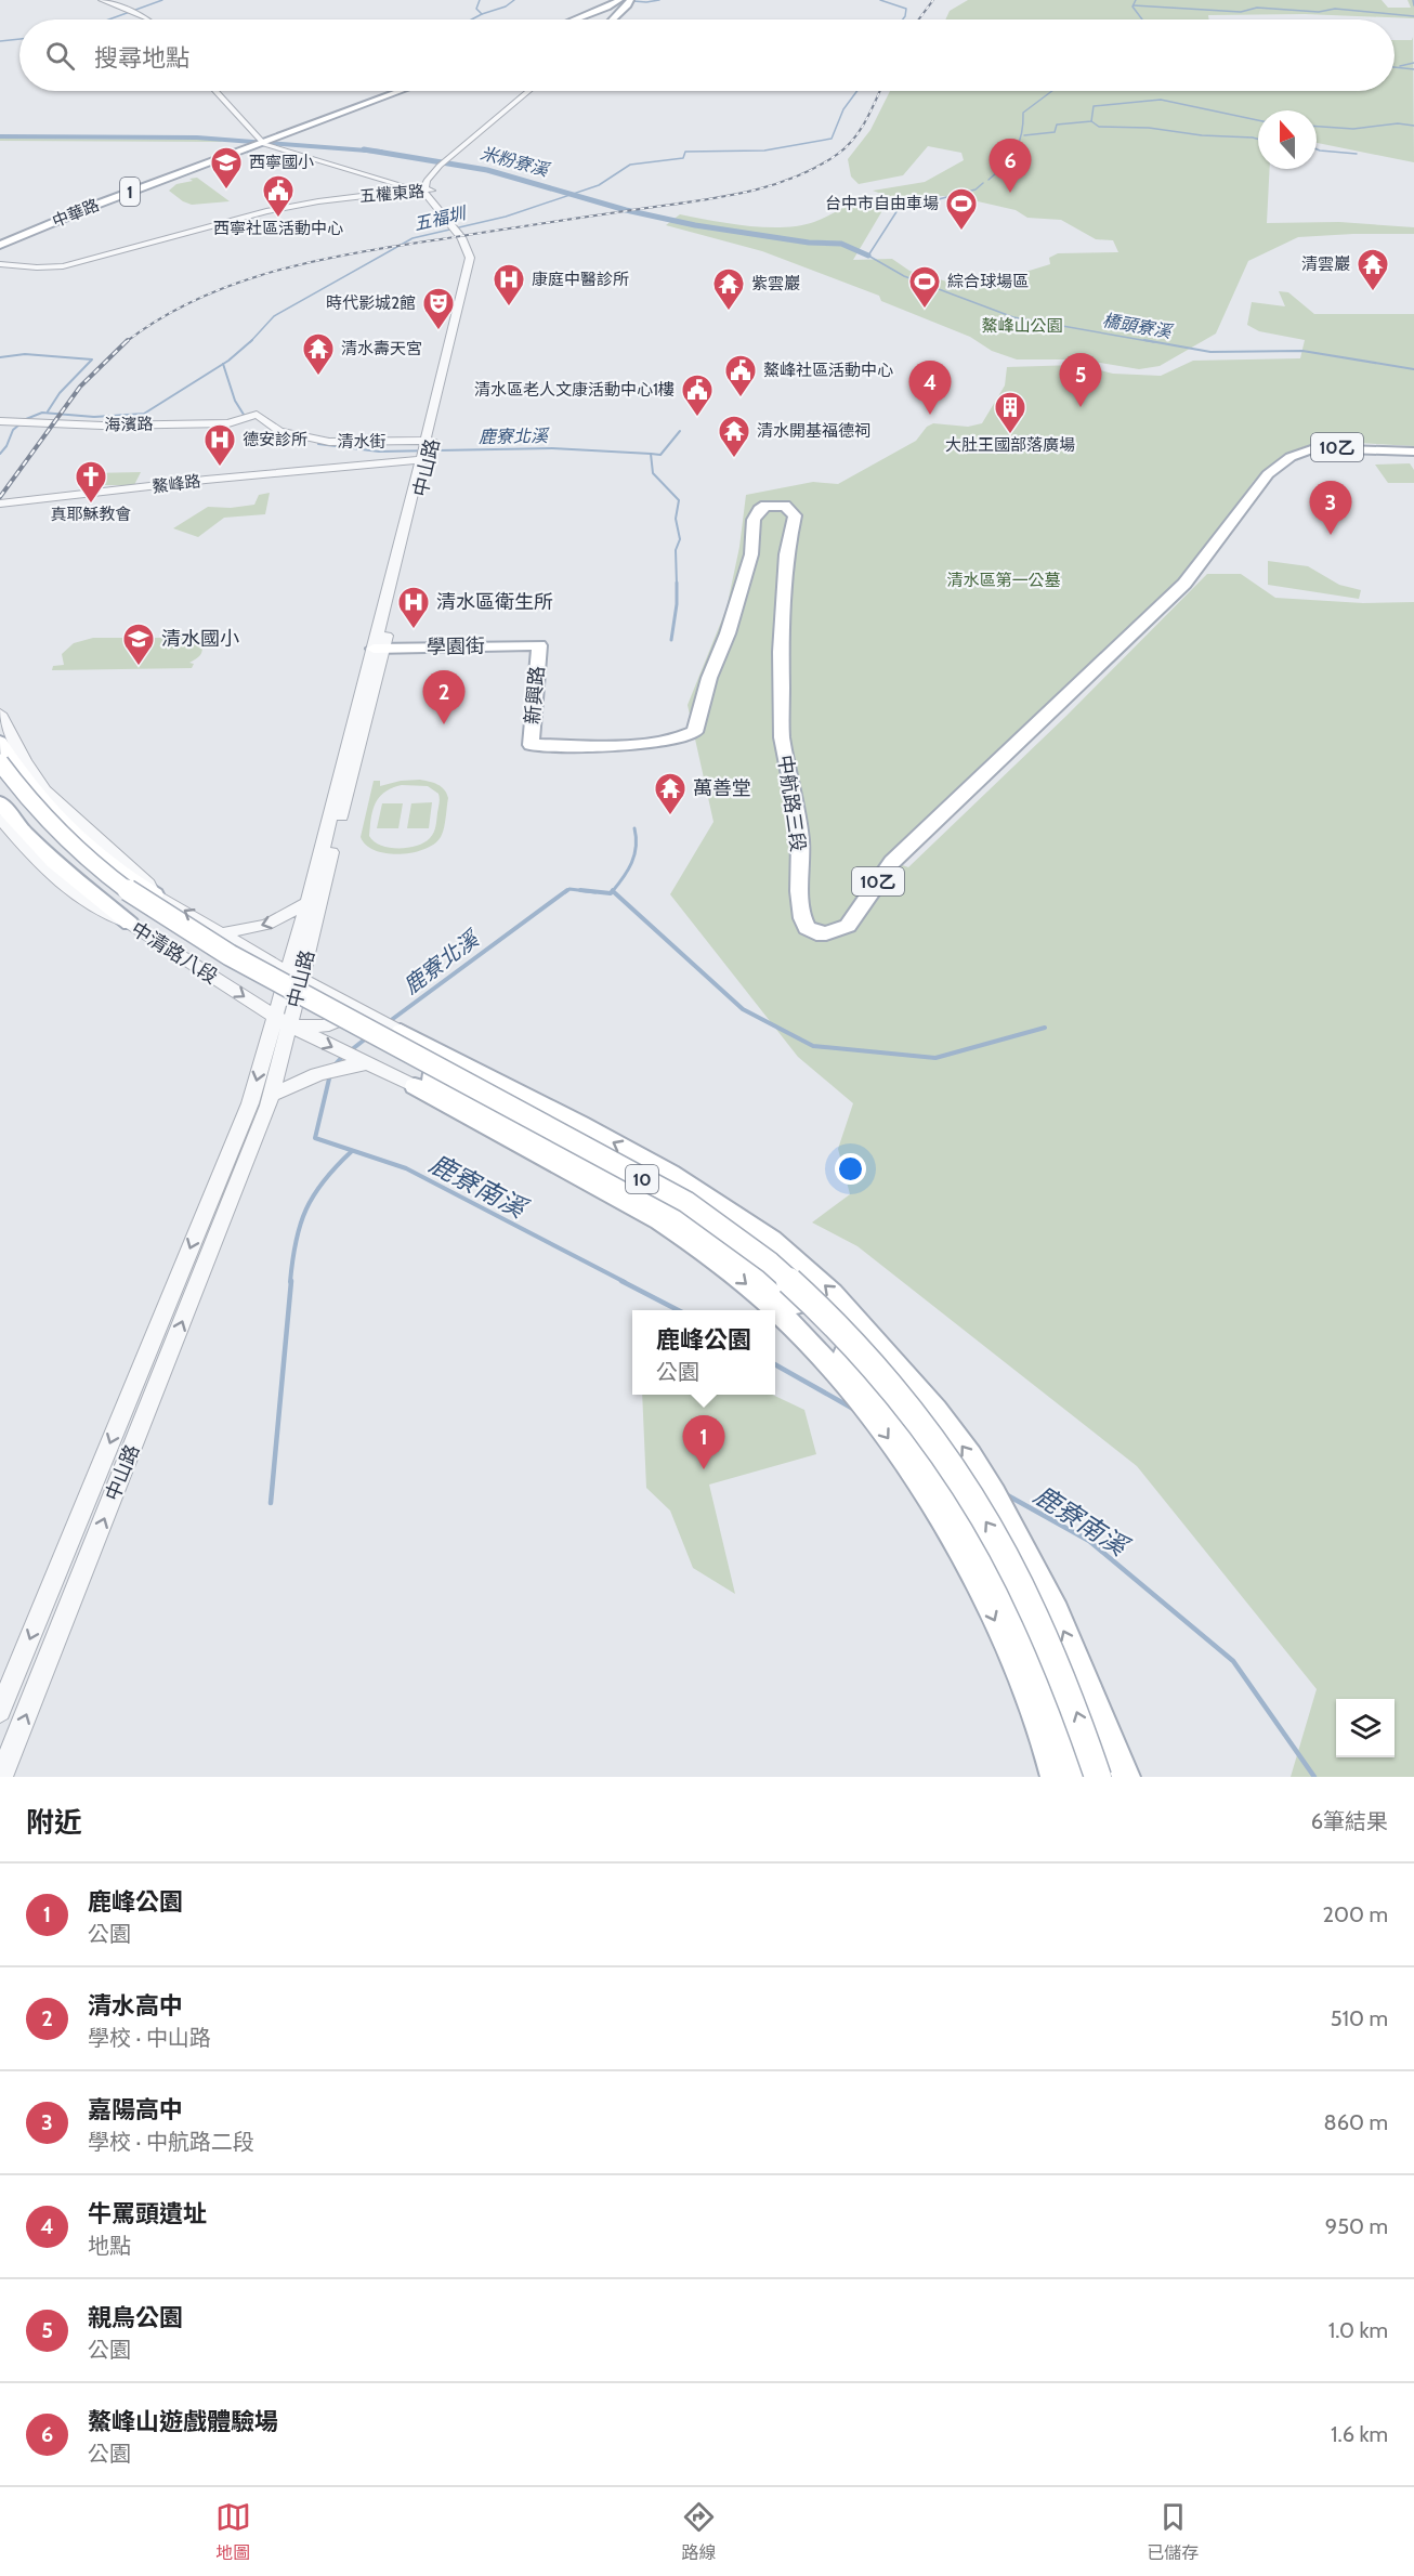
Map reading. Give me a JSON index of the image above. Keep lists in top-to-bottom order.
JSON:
{
  "streets": {
    "main road": [
      "1",
      "中華路",
      "10乙",
      "學園街",
      "新興路",
      "中航路三段",
      "10"
    ],
    "street": [
      "五權東路",
      "海濱路",
      "清水街",
      "中山路",
      "鰲峰路",
      "中清路八段"
    ]
  },
  "crossings": [
    ["1", "中華路"],
    ["五權東路", "中山路"],
    ["海濱路", "清水街"],
    ["清水街", "中山路"],
    ["中山路", "鰲峰路"],
    ["中山路", "學園街"],
    ["中山路", "中清路八段"],
    ["學園街", "新興路"],
    ["新興路", "中航路三段"]
  ],
  "water": [
    "米粉寮溪",
    "五福圳",
    "橋頭寮溪",
    "鹿寮北溪",
    "鹿寮南溪"
  ],
  "parks": ["鰲峰山公園", "清水區第一公墓"],
  "places": {
    "school or university": ["西寧國小", "清水國小"],
    "public building": ["西寧社區活動中心", "鰲峰社區活動中心", "清水區老人文康活動中心1樓"],
    "sports": ["台中市自由車場", "綜合球場區"],
    "temple": [
      "清雲巖",
      "紫雲巖",
      "清水壽天宮",
      "清水開基福德祠",
      "萬善堂"
    ],
    "hospital": ["康庭中醫診所", "德安診所", "清水區衛生所"],
    "theatre": ["時代影城2館"],
    "building": ["大肚王國部落廣場"],
    "church": ["真耶穌教會"]
  },
  "north": "top",
  "page": {
    "search": "搜尋地點",
    "pins": [
      "6",
      "5",
      "4",
      "3",
      "2",
      "1"
    ],
    "popup": ["鹿峰公園", "公園"],
    "heading": ["附近", "6筆結果"],
    "list": [
      {
        "mark": "1",
        "name": "鹿峰公園",
        "note": "公園",
        "value": "200 m"
      },
      {
        "mark": "2",
        "name": "清水高中",
        "note": "學校 · 中山路",
        "value": "510 m"
      },
      {
        "mark": "3",
        "name": "嘉陽高中",
        "note": "學校 · 中航路二段",
        "value": "860 m"
      },
      {
        "mark": "4",
        "name": "牛罵頭遺址",
        "note": "地點",
        "value": "950 m"
      },
      {
        "mark": "5",
        "name": "親鳥公園",
        "note": "公園",
        "value": "1.0 km"
      },
      {
        "mark": "6",
        "name": "鰲峰山遊戲體驗場",
        "note": "公園",
        "value": "1.6 km"
      }
    ],
    "nav": ["地圖", "路線", "已儲存"]
  }
}
